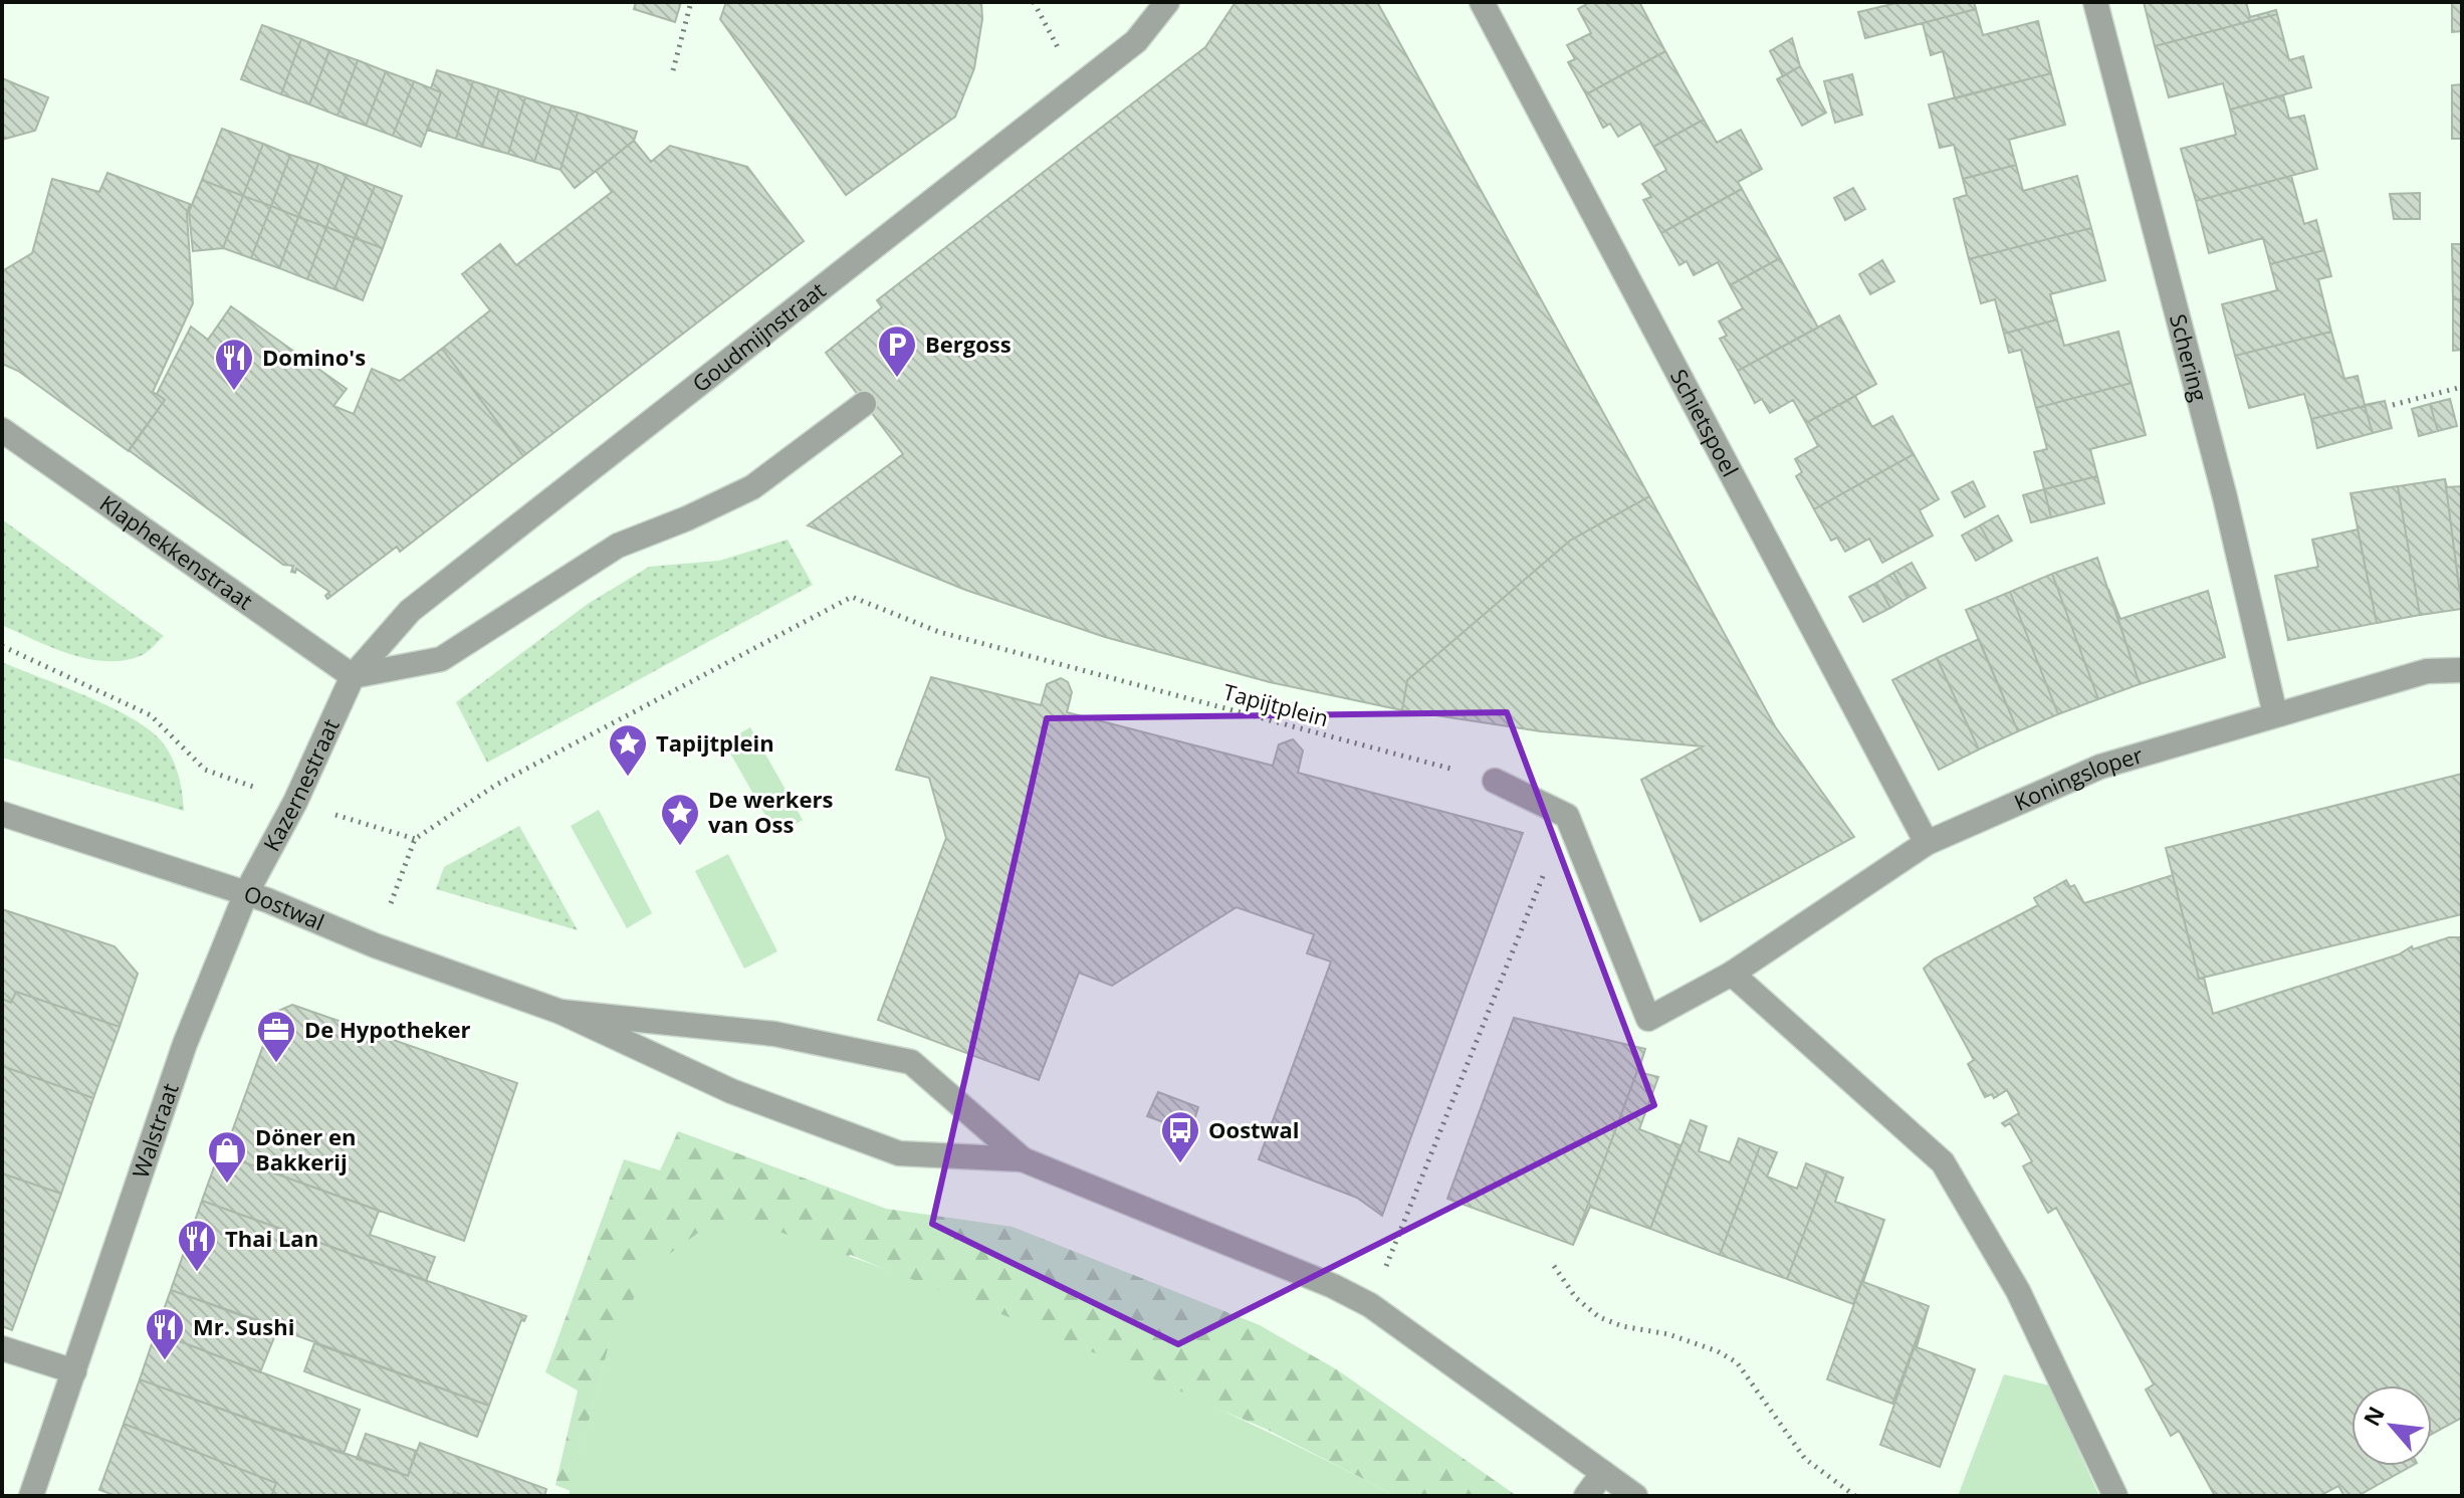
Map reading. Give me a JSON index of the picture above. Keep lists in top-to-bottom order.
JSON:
{
  "streets": {
    "street": [
      "Goudmijnstraat",
      "Schering",
      "Schietspoel",
      "Klaphekkenstraat",
      "Koningsloper",
      "Kazernestraat",
      "Oostwal",
      "Walstraat"
    ],
    "path": ["Tapijtplein"]
  },
  "crossings": [
    ["Goudmijnstraat", "Klaphekkenstraat"],
    ["Goudmijnstraat", "Kazernestraat"],
    ["Schering", "Koningsloper"],
    ["Schietspoel", "Koningsloper"],
    ["Klaphekkenstraat", "Kazernestraat"],
    ["Kazernestraat", "Oostwal"],
    ["Kazernestraat", "Walstraat"],
    ["Oostwal", "Walstraat"]
  ],
  "places": {
    "parking": ["Bergoss"],
    "restaurant": ["Domino's", "Thai Lan", "Mr. Sushi"],
    "place": ["Tapijtplein", "De werkers van Oss"],
    "office": ["De Hypotheker"],
    "bus stop": ["Oostwal"],
    "shop": ["Döner en Bakkerij"]
  },
  "north": "top left"
}
